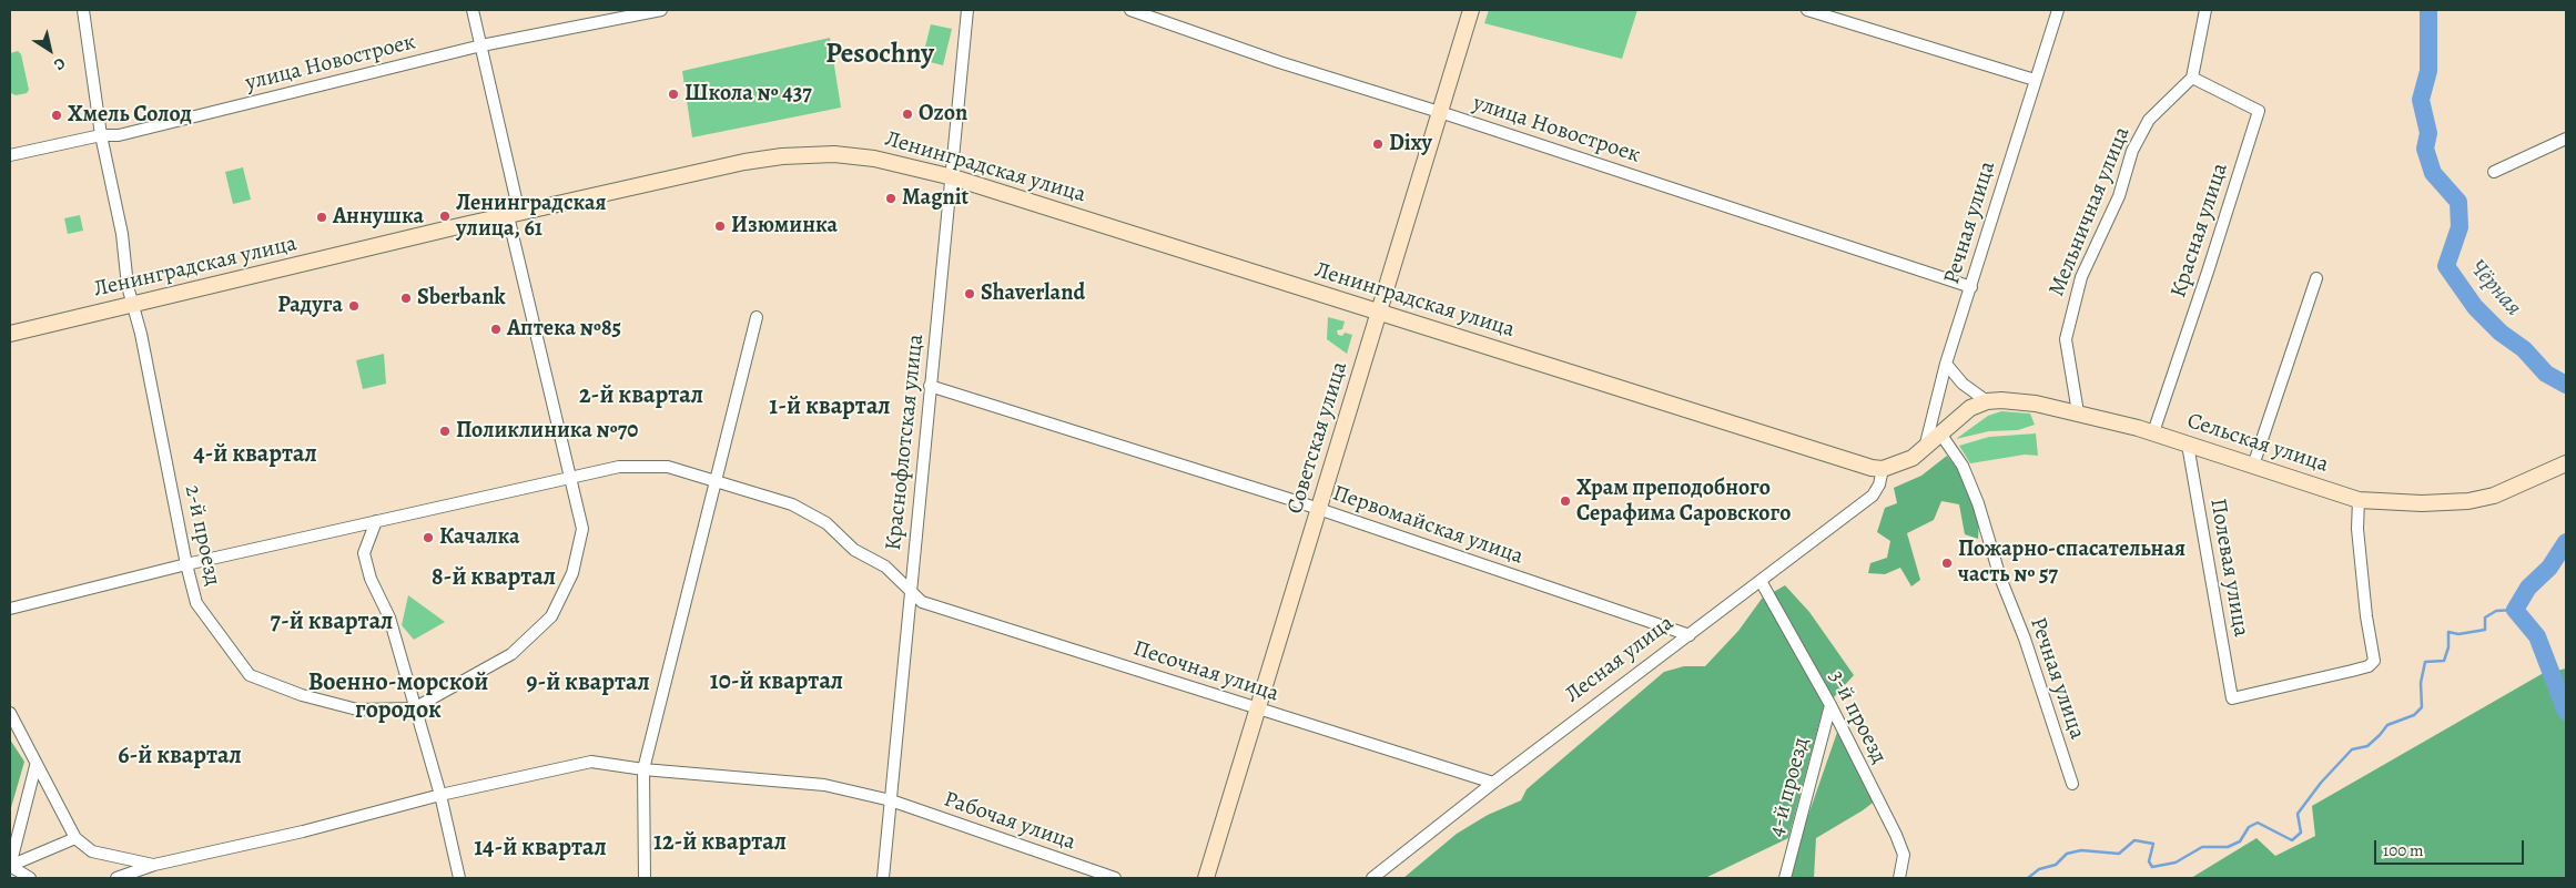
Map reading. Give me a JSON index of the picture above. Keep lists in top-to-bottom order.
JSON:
{
  "streets": {
    "main road": [
      "Ленинградская улица",
      "Советская улица",
      "Сельская улица",
      "Лесная улица"
    ],
    "street": [
      "улица Новостроек",
      "Мельничная улица",
      "Речная улица",
      "Красная улица",
      "Краснофлотская улица",
      "Первомайская улица",
      "2-й проезд",
      "Полевая улица",
      "Песочная улица",
      "3-й проезд",
      "4-й проезд",
      "Рабочая улица"
    ]
  },
  "crossings": [
    ["улица Новостроек", "Речная улица"],
    ["улица Новостроек", "Советская улица"],
    ["улица Новостроек", "2-й проезд"],
    ["Ленинградская улица", "Советская улица"],
    ["Ленинградская улица", "Краснофлотская улица"],
    ["Ленинградская улица", "2-й проезд"],
    ["Ленинградская улица", "Лесная улица"],
    ["Мельничная улица", "Красная улица"],
    ["Мельничная улица", "Сельская улица"],
    ["Речная улица", "Лесная улица"],
    ["Красная улица", "Сельская улица"],
    ["Советская улица", "Первомайская улица"],
    ["Советская улица", "Песочная улица"],
    ["Краснофлотская улица", "Первомайская улица"],
    ["Краснофлотская улица", "Песочная улица"],
    ["Краснофлотская улица", "Рабочая улица"],
    ["Сельская улица", "Полевая улица"],
    ["Сельская улица", "Лесная улица"],
    ["Первомайская улица", "Лесная улица"],
    ["2-й проезд", "Песочная улица"],
    ["Лесная улица", "Песочная улица"],
    ["Лесная улица", "3-й проезд"],
    ["3-й проезд", "4-й проезд"]
  ],
  "districts": [
    "Pesochny",
    "2-й квартал",
    "1-й квартал",
    "4-й квартал",
    "8-й квартал",
    "7-й квартал",
    "10-й квартал",
    "Военно-морской городок",
    "9-й квартал",
    "6-й квартал",
    "12-й квартал",
    "14-й квартал"
  ],
  "water": ["Чёрная"],
  "places": [
    "Школа № 437",
    "Ozon",
    "Хмель Солод",
    "Dixy",
    "Magnit",
    "Ленинградская улица, 61",
    "Аннушка",
    "Изюминка",
    "Shaverland",
    "Sberbank",
    "Радуга",
    "Аптека №85",
    "Поликлиника №70",
    "Храм преподобного Серафима Саровского",
    "Качалка",
    "Пожарно-спасательная часть № 57"
  ],
  "scale_bar": "100 m",
  "north": "bottom right"
}
